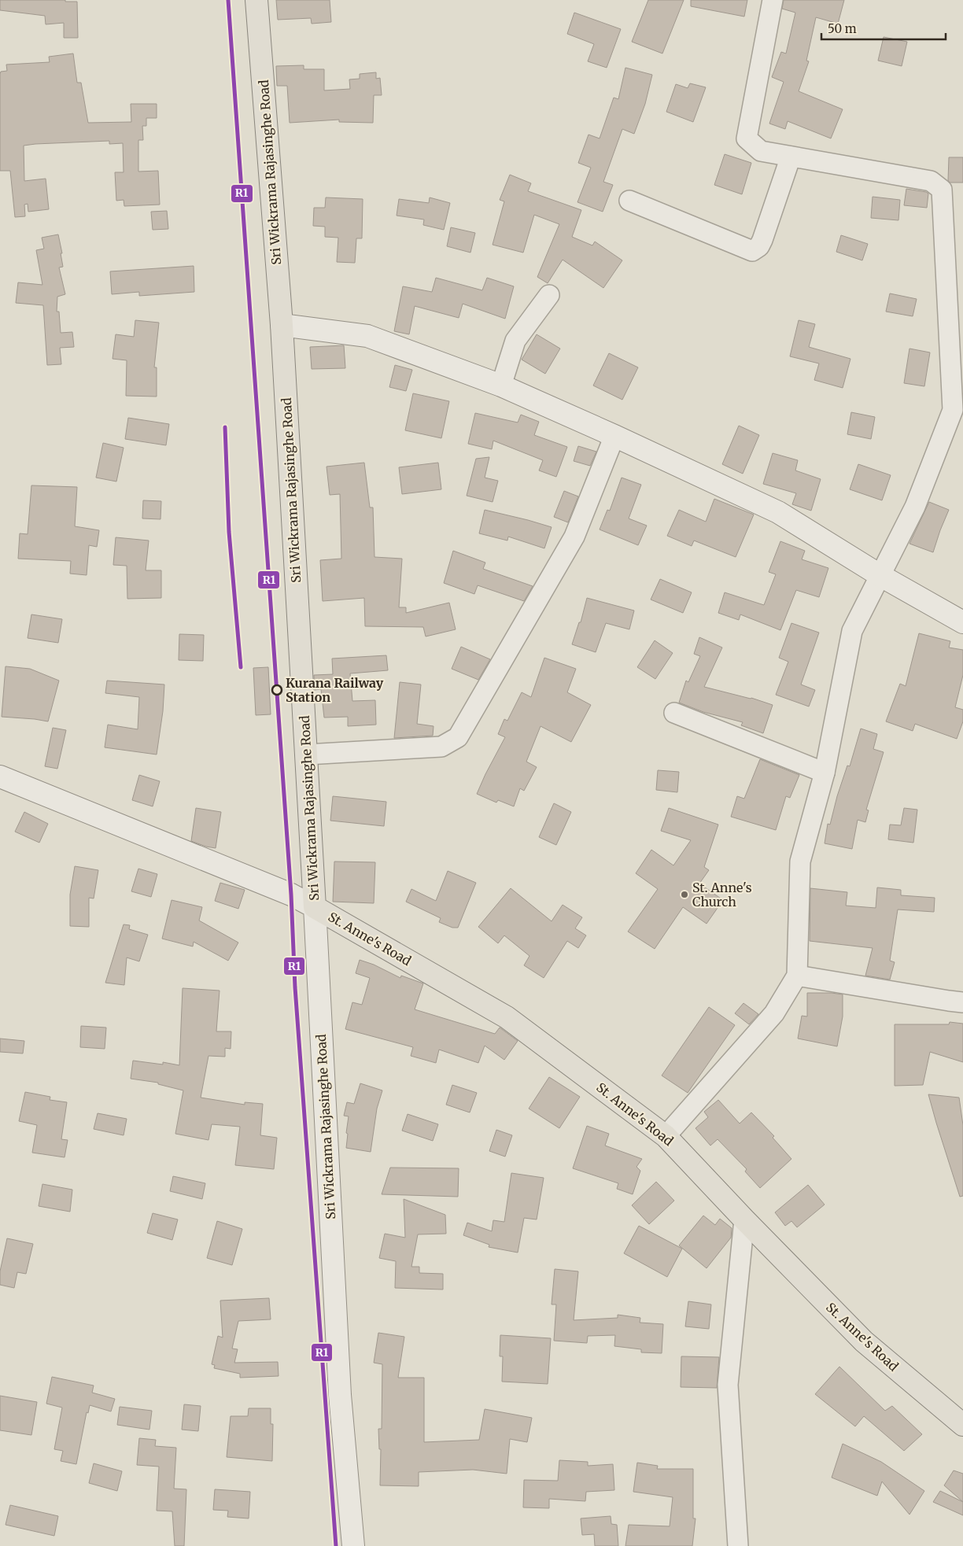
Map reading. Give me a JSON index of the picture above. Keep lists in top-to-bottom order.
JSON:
{
  "streets": {
    "main road": ["Sri Wickrama Rajasinghe Road", "St. Anne's Road"]
  },
  "crossings": [
    ["Sri Wickrama Rajasinghe Road", "St. Anne's Road"]
  ],
  "places": ["Kurana Railway Station", "St. Anne's Church"],
  "lines": ["transit line R1"],
  "scale_bar": "50 m"
}
